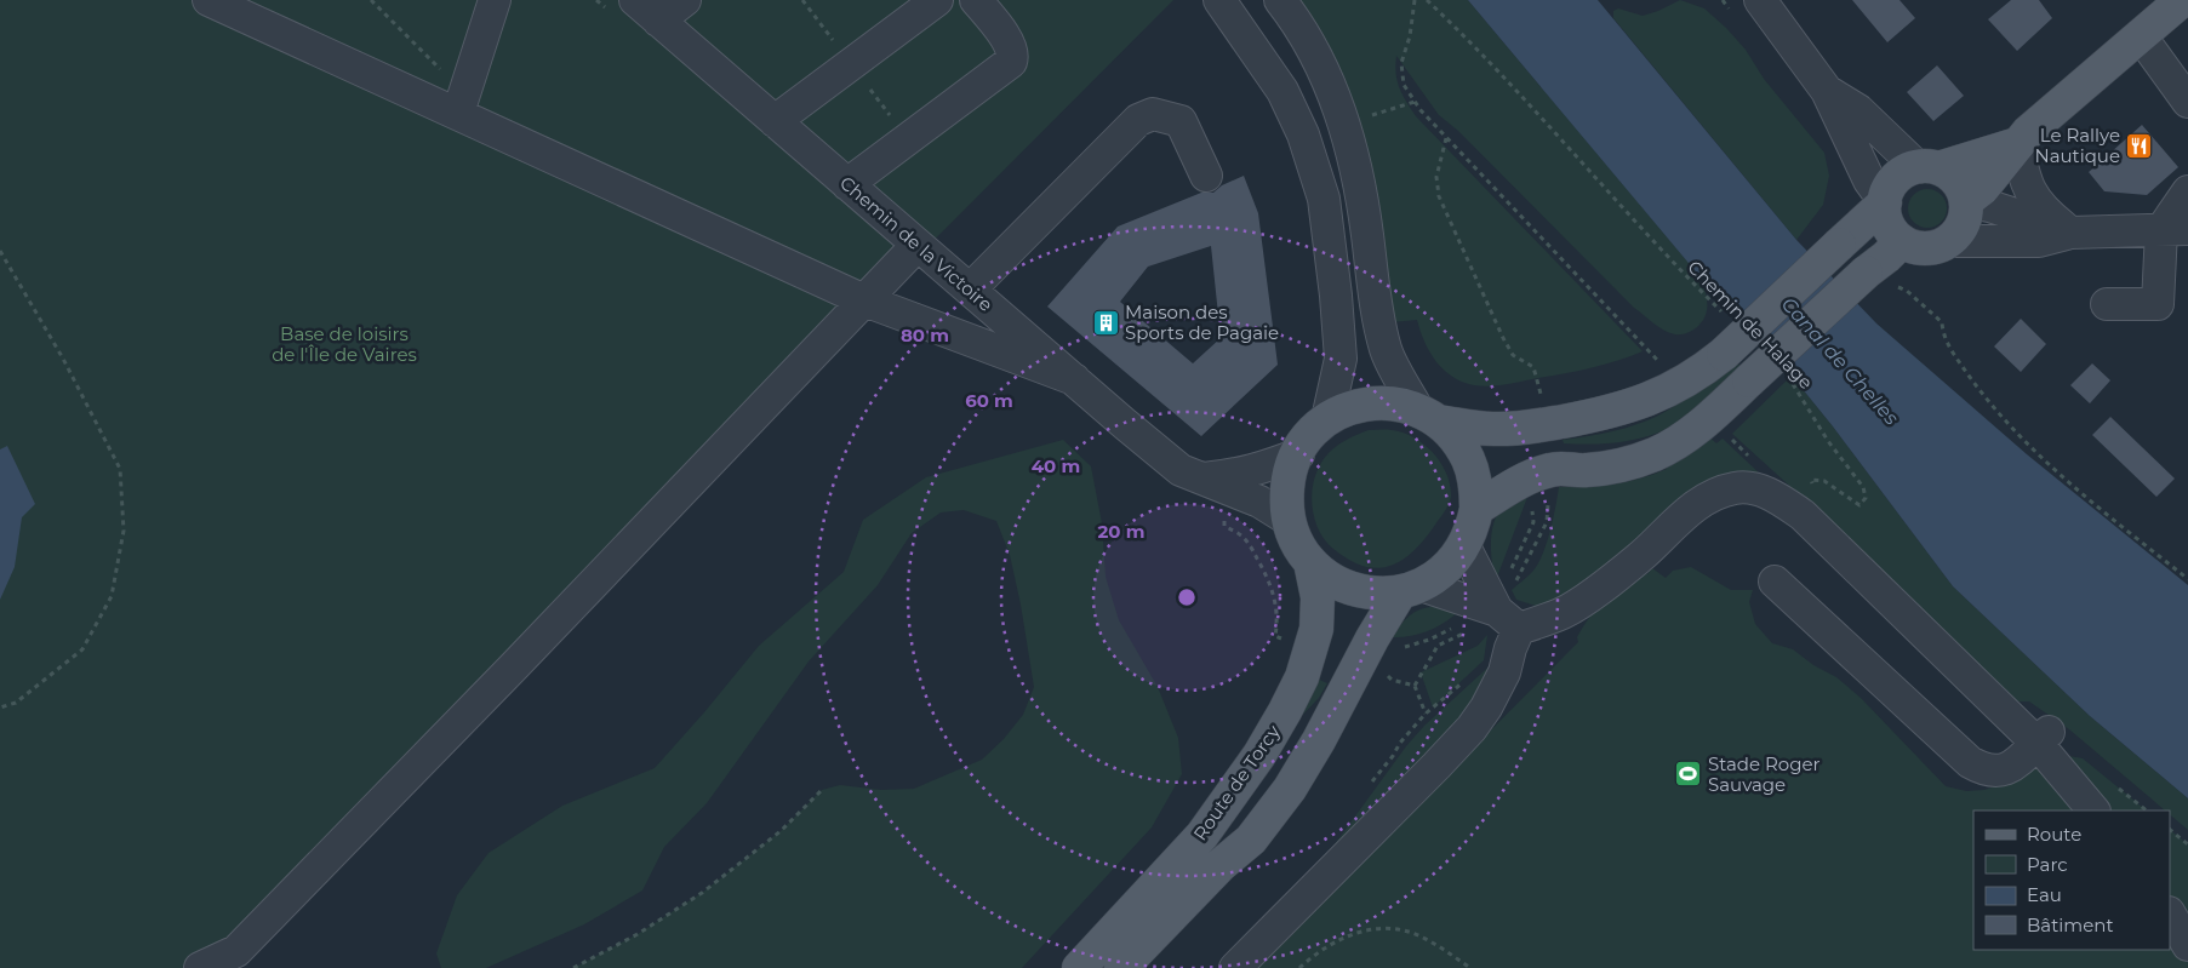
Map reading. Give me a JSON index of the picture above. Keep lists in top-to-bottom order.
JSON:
{
  "streets": {
    "main road": ["Route de Torcy"],
    "street": ["Chemin de la Victoire"],
    "path": ["Chemin de Halage"]
  },
  "crossings": [
    ["Chemin de la Victoire", "Route de Torcy"]
  ],
  "water": ["Canal de Chelles"],
  "parks": ["Base de loisirs de l'Île de Vaires"],
  "places": {
    "restaurant": ["Le Rallye Nautique"],
    "building": ["Maison des Sports de Pagaie"],
    "sports": ["Stade Roger Sauvage"]
  },
  "legend": [
    "Route",
    "Parc",
    "Eau",
    "Bâtiment"
  ],
  "rings": [
    "80 m",
    "60 m",
    "40 m",
    "20 m"
  ]
}
